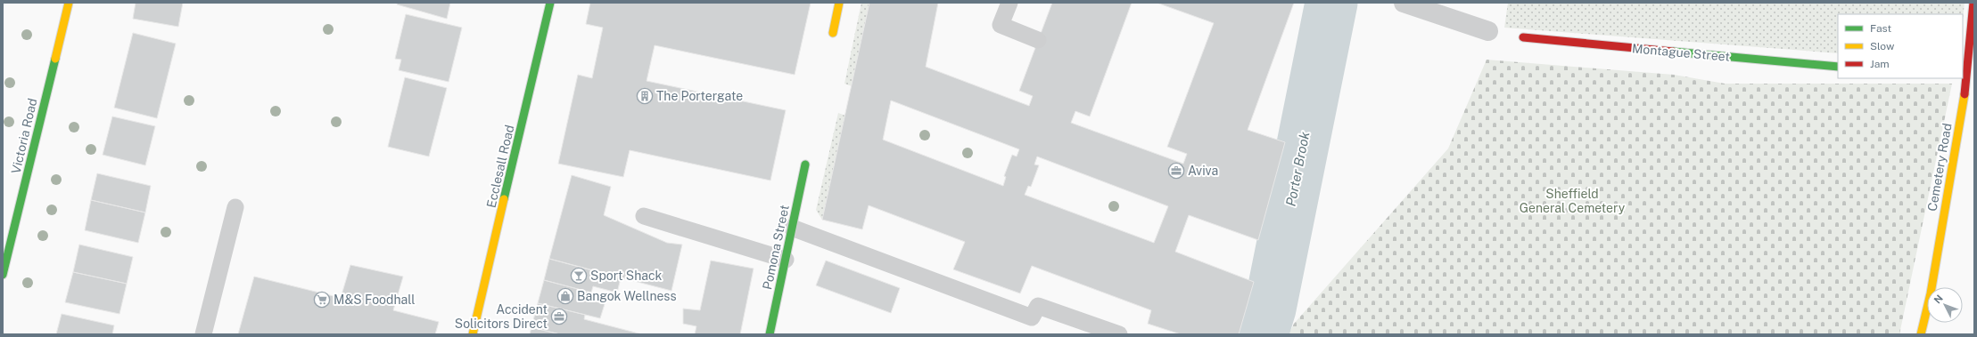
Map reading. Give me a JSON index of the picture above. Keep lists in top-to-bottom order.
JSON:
{
  "streets": {
    "street": [
      "Montague Street",
      "Victoria Road",
      "Ecclesall Road",
      "Cemetery Road",
      "Pomona Street"
    ]
  },
  "water": ["Porter Brook"],
  "parks": ["Sheffield General Cemetery"],
  "places": {
    "building": ["The Portergate"],
    "office": ["Aviva", "Accident Solicitors Direct"],
    "bar": ["Sport Shack"],
    "shop": ["Bangok Wellness"],
    "supermarket": ["M&S Foodhall"]
  },
  "legend": ["Fast", "Slow", "Jam"],
  "north": "top left"
}
